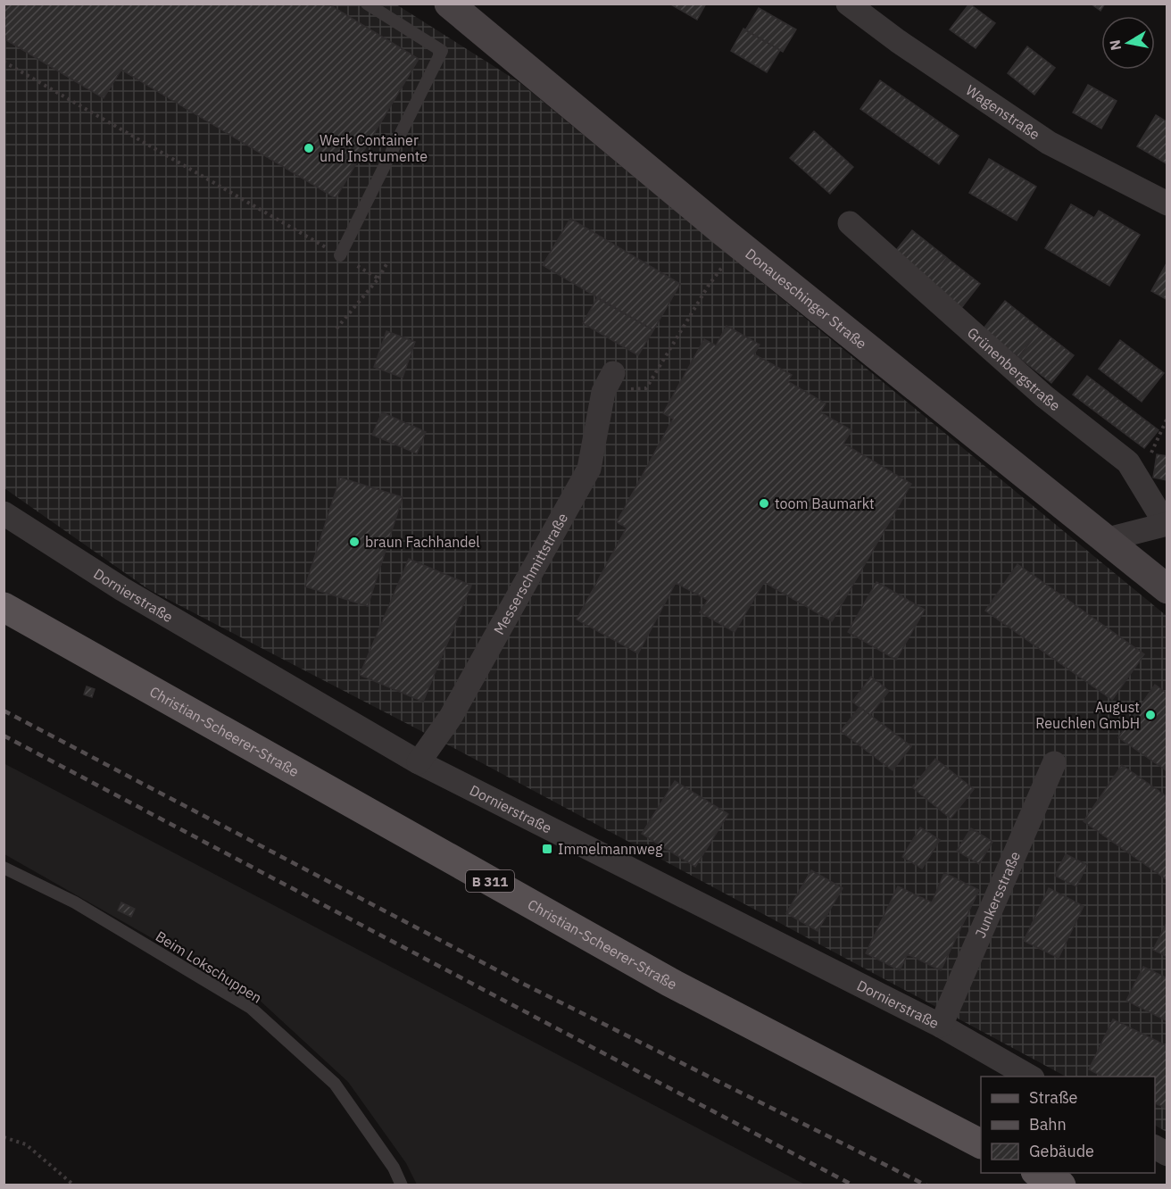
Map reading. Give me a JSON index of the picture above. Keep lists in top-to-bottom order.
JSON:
{
  "streets": {
    "main road": ["Christian-Scheerer-Straße", "B 311"],
    "street": [
      "Wagenstraße",
      "Donaueschinger Straße",
      "Grünenbergstraße",
      "Messerschmittstraße",
      "Dornierstraße",
      "Junkersstraße"
    ],
    "lane": ["Beim Lokschuppen"]
  },
  "crossings": [
    ["Donaueschinger Straße", "Grünenbergstraße"],
    ["Messerschmittstraße", "Dornierstraße"],
    ["Dornierstraße", "Junkersstraße"]
  ],
  "places": {
    "other": [
      "Werk Container und Instrumente",
      "toom Baumarkt",
      "braun Fachhandel",
      "August Reuchlen GmbH"
    ],
    "transit": ["Immelmannweg"]
  },
  "legend": ["Straße", "Bahn", "Gebäude"],
  "north": "left"
}
